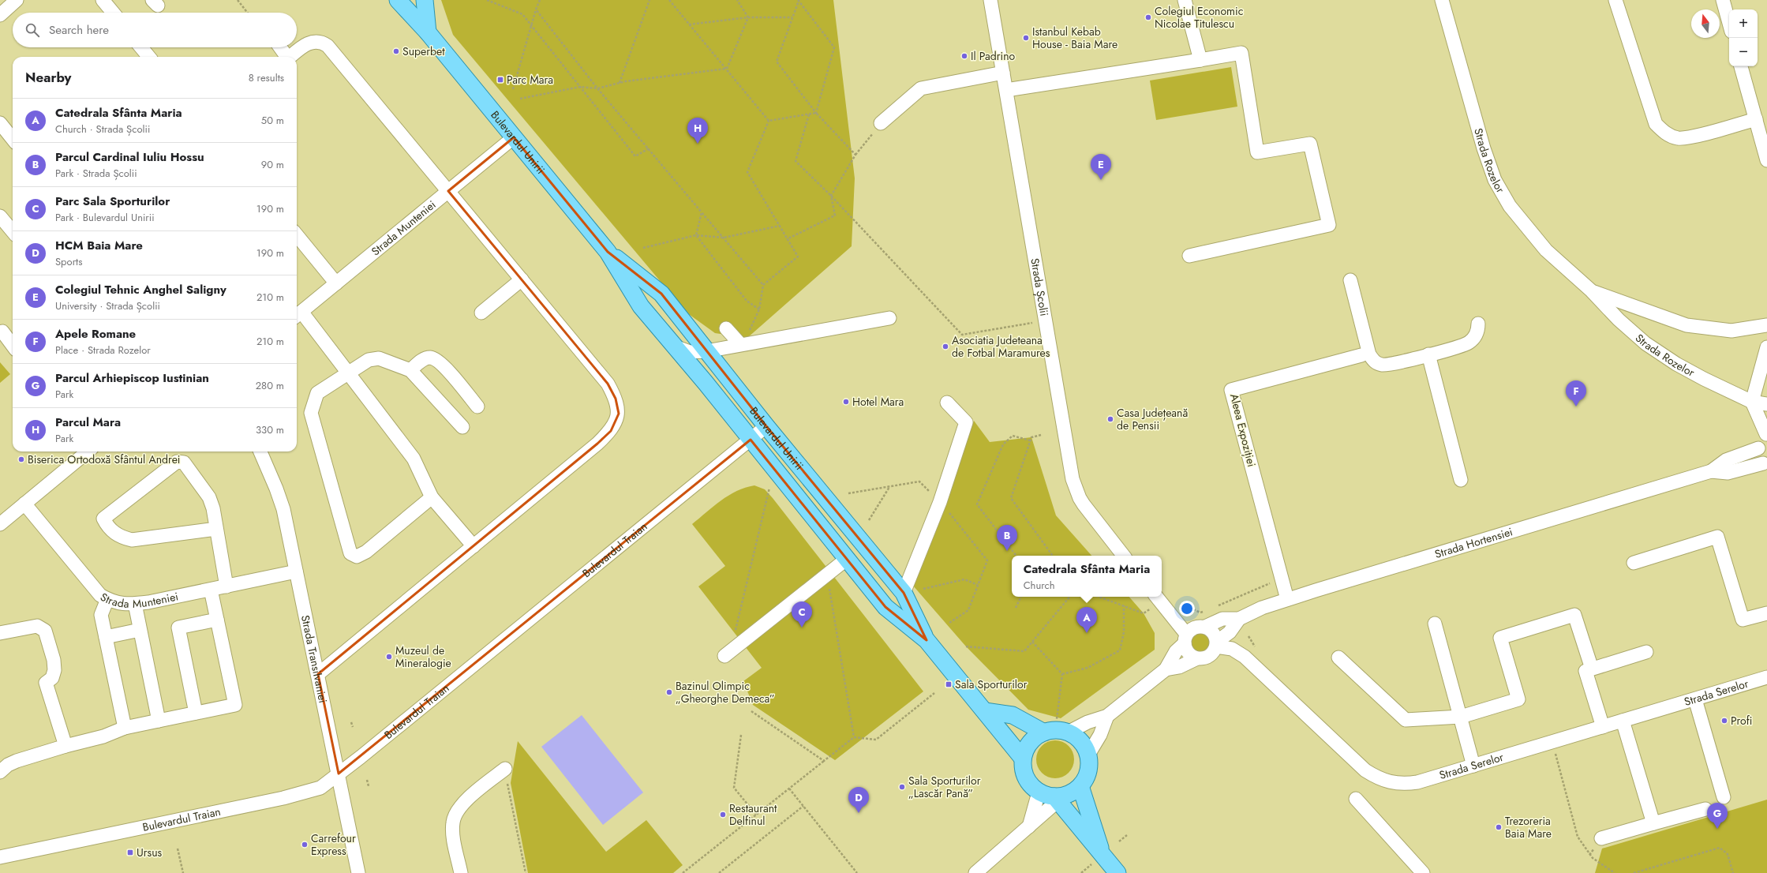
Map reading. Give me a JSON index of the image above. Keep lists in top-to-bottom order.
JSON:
{
  "streets": {
    "main road": ["Bulevardul Unirii"],
    "street": [
      "Strada Rozelor",
      "Strada Munteniei",
      "Strada Școlii",
      "Aleea Expoziției",
      "Strada Hortensiei",
      "Bulevardul Traian",
      "Strada Transilvaniei",
      "Strada Serelor"
    ]
  },
  "crossings": [
    ["Bulevardul Unirii", "Strada Munteniei"],
    ["Bulevardul Unirii", "Bulevardul Traian"],
    ["Strada Munteniei", "Strada Transilvaniei"],
    ["Aleea Expoziției", "Strada Hortensiei"],
    ["Strada Hortensiei", "Strada Serelor"],
    ["Bulevardul Traian", "Strada Transilvaniei"]
  ],
  "places": {
    "other": [
      "Colegiul Economic Nicolae Titulescu",
      "Istanbul Kebab House - Baia Mare",
      "Superbet",
      "Il Padrino",
      "Asociatia Judeteana de Fotbal Maramures",
      "Hotel Mara",
      "Casa Județeană de Pensii",
      "Biserica Ortodoxă Sfântul Andrei",
      "Muzeul de Mineralogie",
      "Bazinul Olimpic „Gheorghe Demeca”",
      "Profi",
      "Sala Sporturilor „Lascăr Pană”",
      "Restaurant Delfinul",
      "Trezoreria Baia Mare",
      "Carrefour Express"
    ],
    "transit": ["Parc Mara", "Sala Sporturilor", "Ursus"]
  },
  "north": "top",
  "page": {
    "map_buttons": ["+", "−"],
    "search": "Search here",
    "heading": ["Nearby", "8 results"],
    "list": [
      {
        "mark": "A",
        "name": "Catedrala Sfânta Maria",
        "note": "Church · Strada Școlii",
        "value": "50 m"
      },
      {
        "mark": "B",
        "name": "Parcul Cardinal Iuliu Hossu",
        "note": "Park · Strada Școlii",
        "value": "90 m"
      },
      {
        "mark": "C",
        "name": "Parc Sala Sporturilor",
        "note": "Park · Bulevardul Unirii",
        "value": "190 m"
      },
      {
        "mark": "D",
        "name": "HCM Baia Mare",
        "note": "Sports",
        "value": "190 m"
      },
      {
        "mark": "E",
        "name": "Colegiul Tehnic Anghel Saligny",
        "note": "University · Strada Școlii",
        "value": "210 m"
      },
      {
        "mark": "F",
        "name": "Apele Romane",
        "note": "Place · Strada Rozelor",
        "value": "210 m"
      },
      {
        "mark": "G",
        "name": "Parcul Arhiepiscop Iustinian",
        "note": "Park",
        "value": "280 m"
      },
      {
        "mark": "H",
        "name": "Parcul Mara",
        "note": "Park",
        "value": "330 m"
      }
    ],
    "pins": [
      "H",
      "E",
      "F",
      "B",
      "C",
      "A",
      "D",
      "G"
    ],
    "popup": ["Catedrala Sfânta Maria", "Church"]
  }
}
